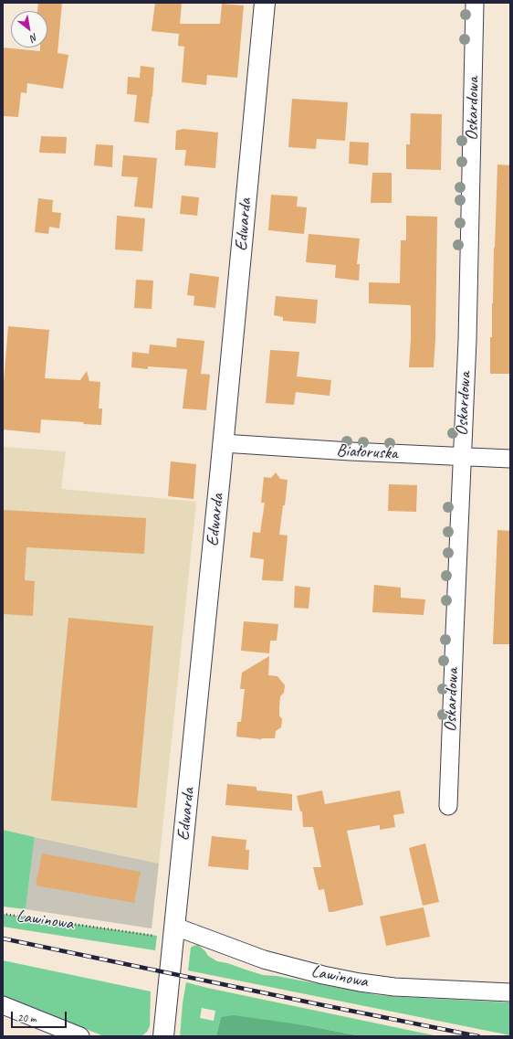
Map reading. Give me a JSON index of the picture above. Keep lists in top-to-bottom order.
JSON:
{
  "streets": {
    "street": [
      "Oskardowa",
      "Edwarda",
      "Białoruska",
      "Lawinowa"
    ]
  },
  "crossings": [
    ["Oskardowa", "Białoruska"],
    ["Edwarda", "Białoruska"],
    ["Edwarda", "Lawinowa"]
  ],
  "scale_bar": "20 m",
  "north": "bottom right"
}
